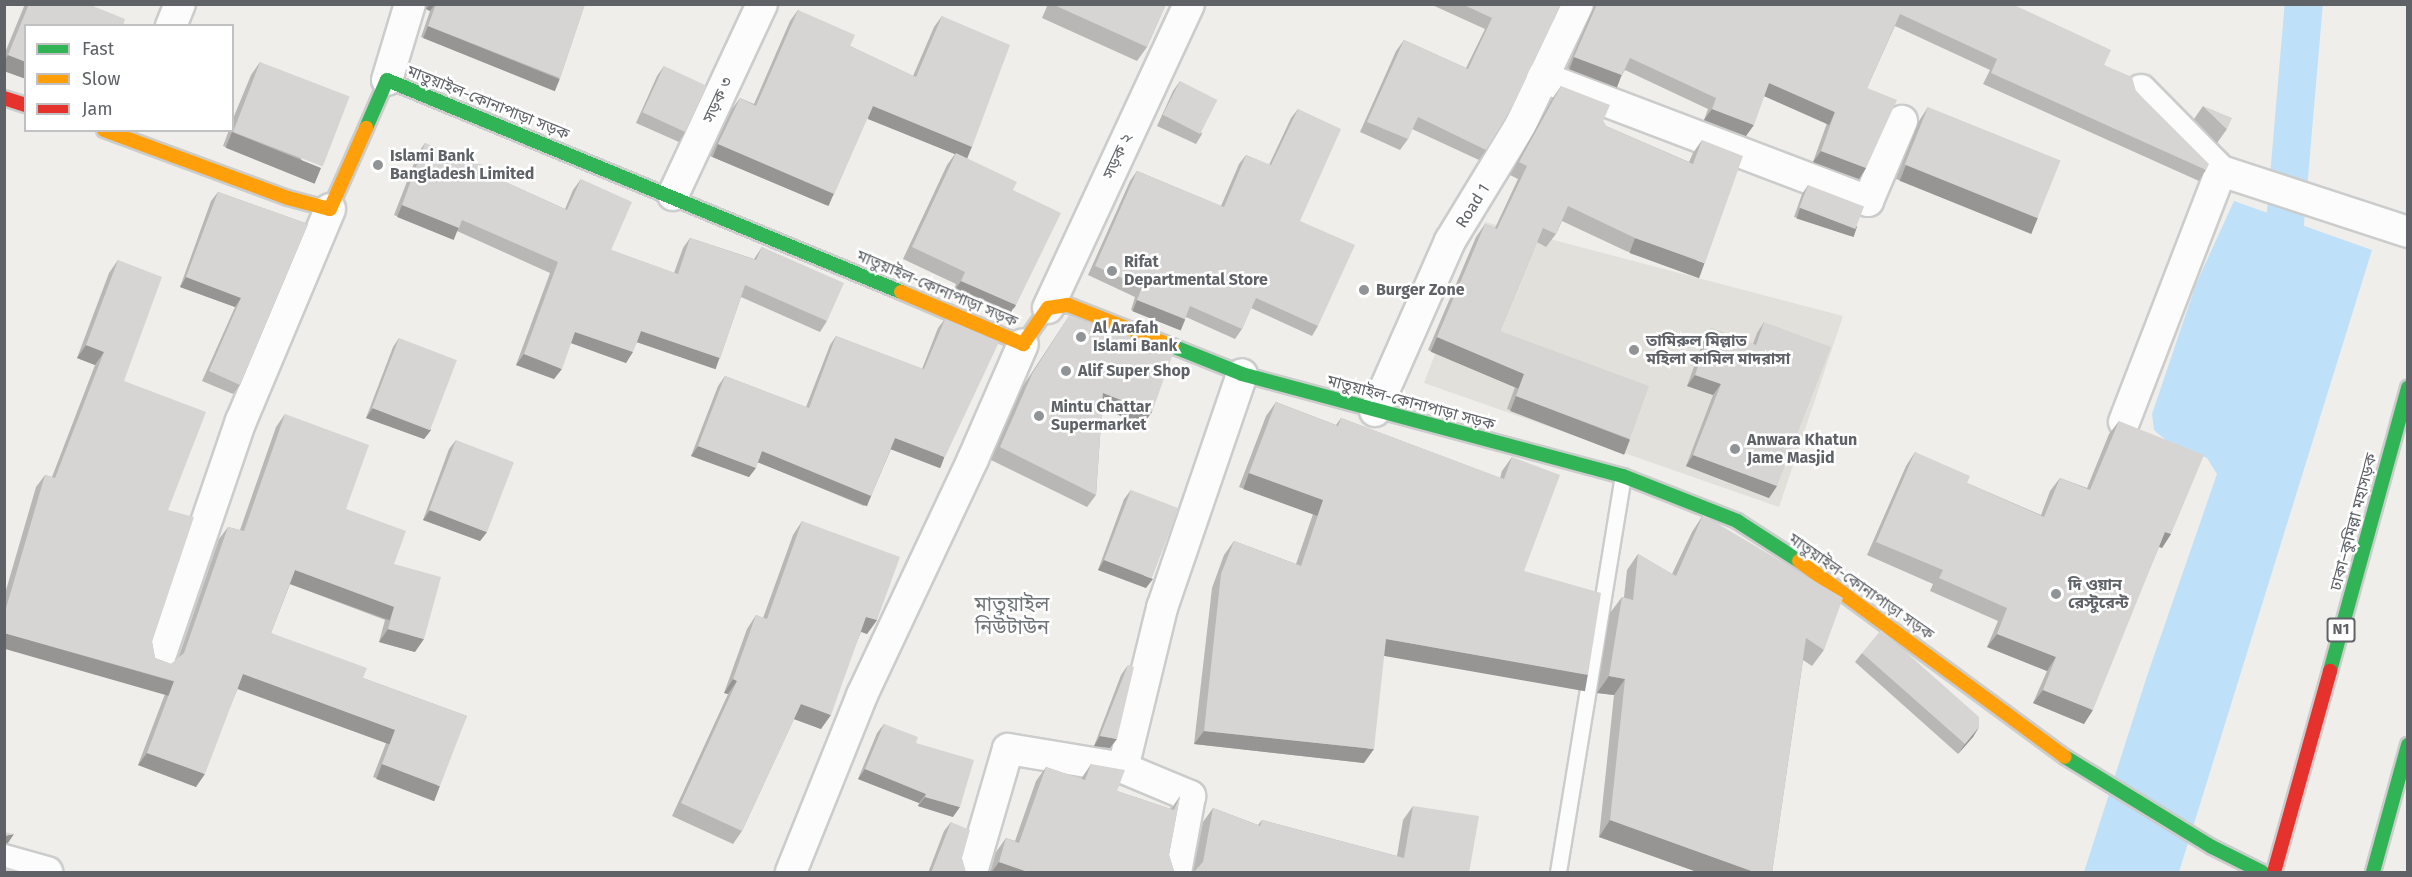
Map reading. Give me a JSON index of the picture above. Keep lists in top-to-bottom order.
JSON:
{
  "streets": {
    "main road": ["মাতুয়াইল-কোনাপাড়া সড়ক", "ঢাকা–কুমিল্লা মহাসড়ক", "N1"],
    "street": ["সড়ক ৩", "সড়ক ২", "Road 1"]
  },
  "crossings": [
    ["সড়ক ৩", "মাতুয়াইল-কোনাপাড়া সড়ক"],
    ["মাতুয়াইল-কোনাপাড়া সড়ক", "সড়ক ২"],
    ["মাতুয়াইল-কোনাপাড়া সড়ক", "Road 1"]
  ],
  "districts": ["মাতুয়াইল নিউটাউন"],
  "places": [
    "Islami Bank Bangladesh Limited",
    "Rifat Departmental Store",
    "Burger Zone",
    "Al Arafah Islami Bank",
    "তামিরুল মিল্লাত মহিলা কামিল মাদরাসা",
    "Alif Super Shop",
    "Mintu Chattar Supermarket",
    "Anwara Khatun Jame Masjid",
    "দি ওয়ান রেস্টুরেন্ট"
  ],
  "legend": ["Fast", "Slow", "Jam"]
}
